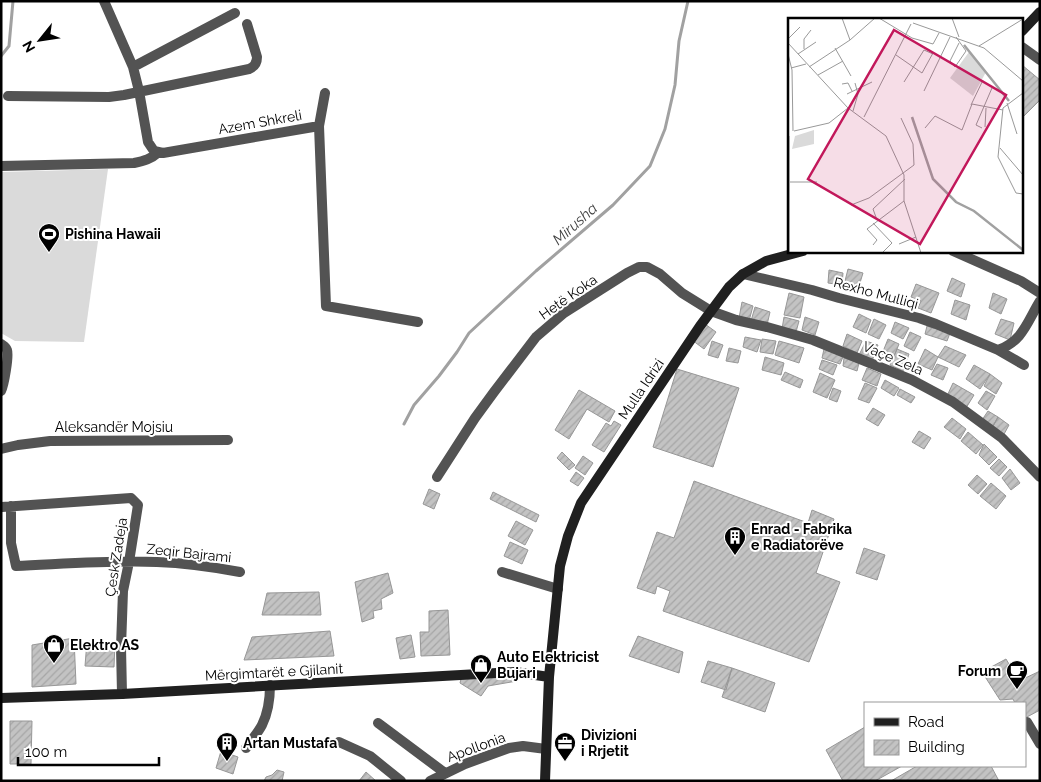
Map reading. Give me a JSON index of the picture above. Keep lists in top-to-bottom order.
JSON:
{
  "streets": {
    "street": [
      "Azem Shkreli",
      "Rexho Mulliqi",
      "Hetë Koka",
      "Vaçe Zela",
      "Mulla Idrizi",
      "Aleksandër Mojsiu",
      "Zeqir Bajrami",
      "Çesk Zadeja",
      "Mërgimtarët e Gjilanit",
      "Apollonia"
    ]
  },
  "crossings": [
    ["Rexho Mulliqi", "Mulla Idrizi"],
    ["Hetë Koka", "Vaçe Zela"],
    ["Hetë Koka", "Mulla Idrizi"],
    ["Vaçe Zela", "Mulla Idrizi"],
    ["Mulla Idrizi", "Mërgimtarët e Gjilanit"],
    ["Mulla Idrizi", "Apollonia"],
    ["Zeqir Bajrami", "Çesk Zadeja"],
    ["Çesk Zadeja", "Mërgimtarët e Gjilanit"]
  ],
  "water": ["Mirusha"],
  "places": {
    "sports": ["Pishina Hawaii"],
    "building": ["Enrad - Fabrika e Radiatorëve", "Artan Mustafa"],
    "shop": ["Elektro AS", "Auto Elektricist Bujari"],
    "cafe": ["Forum"],
    "office": ["Divizioni i Rrjetit"]
  },
  "legend": ["Road", "Building"],
  "scale_bar": "100 m",
  "north": "bottom left"
}
